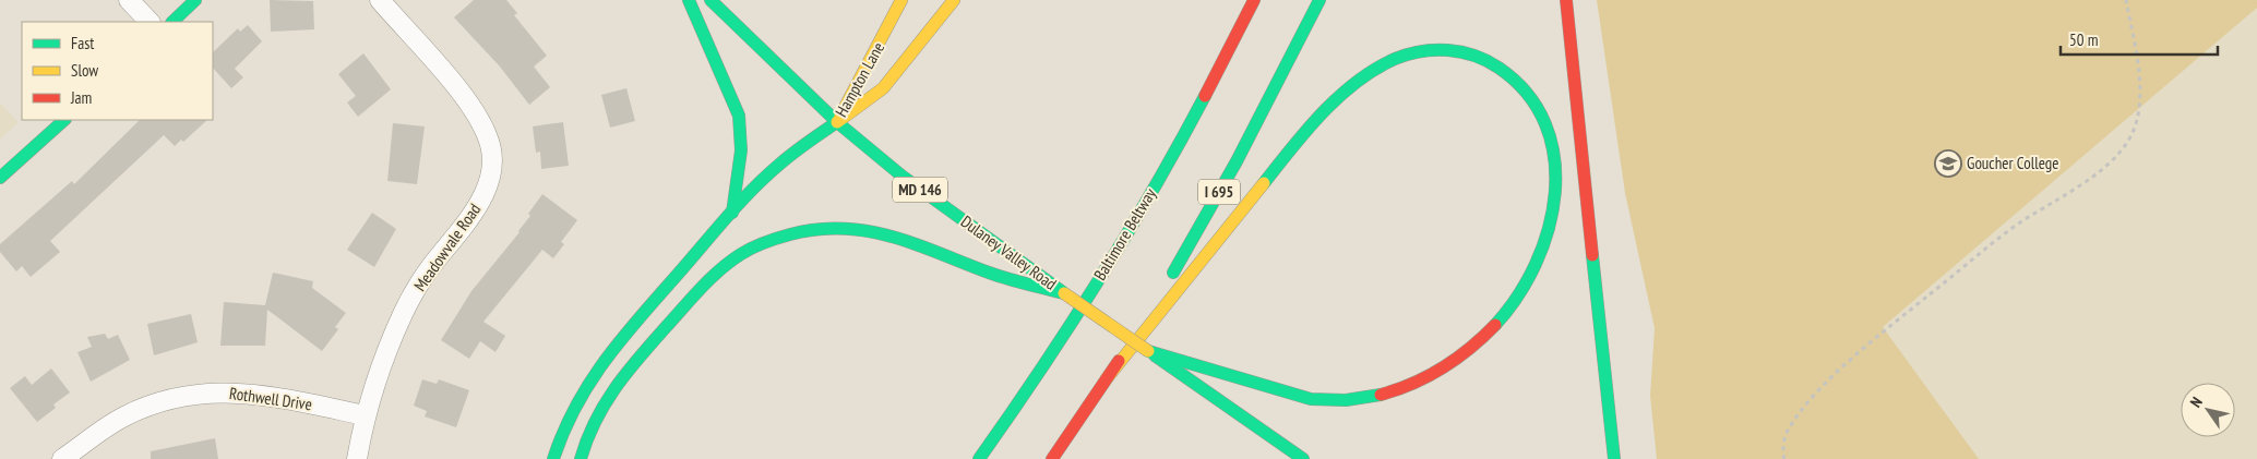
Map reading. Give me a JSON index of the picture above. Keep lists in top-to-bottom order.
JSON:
{
  "streets": {
    "main road": [
      "Hampton Lane",
      "MD 146",
      "I 695",
      "Baltimore Beltway",
      "Dulaney Valley Road"
    ],
    "street": ["Meadowvale Road", "Rothwell Drive"]
  },
  "crossings": [
    ["Hampton Lane", "Dulaney Valley Road"],
    ["Meadowvale Road", "Rothwell Drive"]
  ],
  "places": {
    "school or university": ["Goucher College"]
  },
  "legend": ["Fast", "Slow", "Jam"],
  "scale_bar": "50 m",
  "north": "top left"
}
